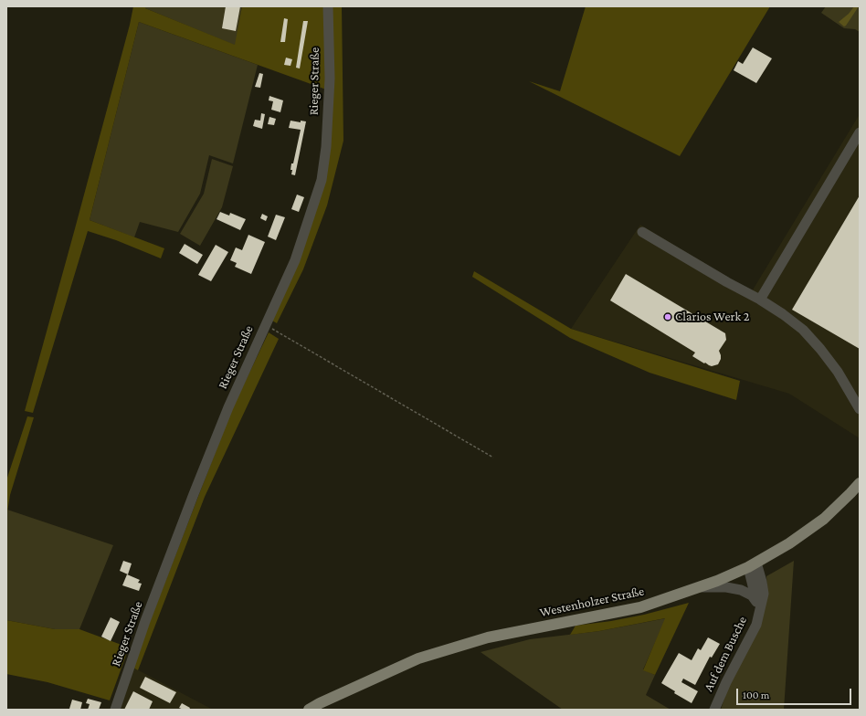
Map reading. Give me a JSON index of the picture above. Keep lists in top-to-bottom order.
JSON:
{
  "streets": {
    "main road": ["Westenholzer Straße"],
    "street": ["Rieger Straße", "Auf dem Busche"]
  },
  "crossings": [
    ["Westenholzer Straße", "Auf dem Busche"]
  ],
  "places": ["Clarios Werk 2"],
  "scale_bar": "100 m"
}
